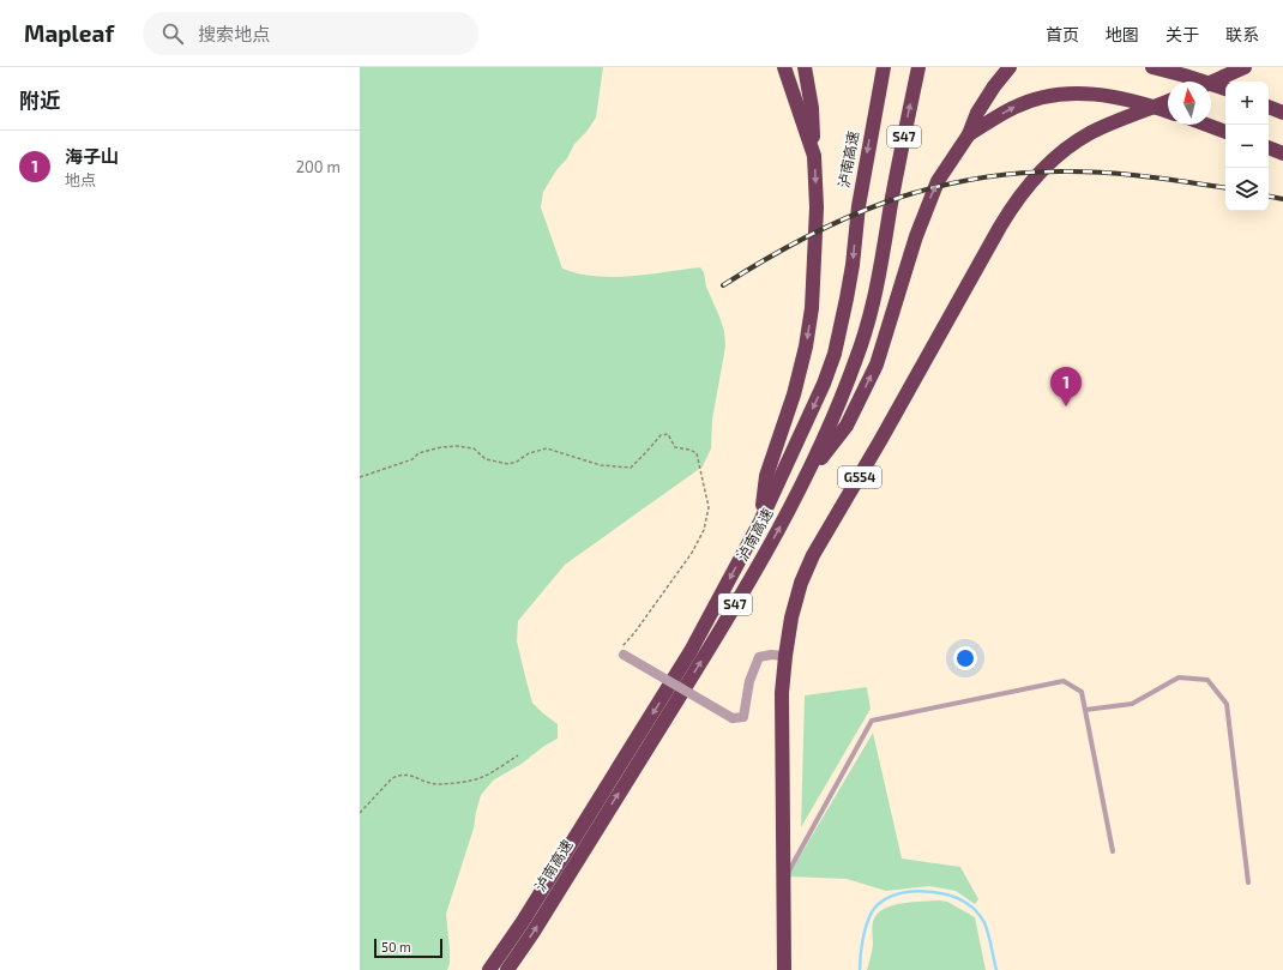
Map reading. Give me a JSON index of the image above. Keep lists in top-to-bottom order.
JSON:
{
  "streets": {
    "highway": ["S47", "泸南高速", "G554"]
  },
  "scale_bar": "50 m",
  "north": "top",
  "page": {
    "header": "Mapleaf",
    "search": "搜索地点",
    "nav": [
      "首页",
      "地图",
      "关于",
      "联系"
    ],
    "heading": "附近",
    "map_buttons": ["+", "−"],
    "list": [
      {
        "mark": "1",
        "name": "海子山",
        "note": "地点",
        "value": "200 m"
      }
    ],
    "pins": "1",
    "scale": "50 m"
  }
}
